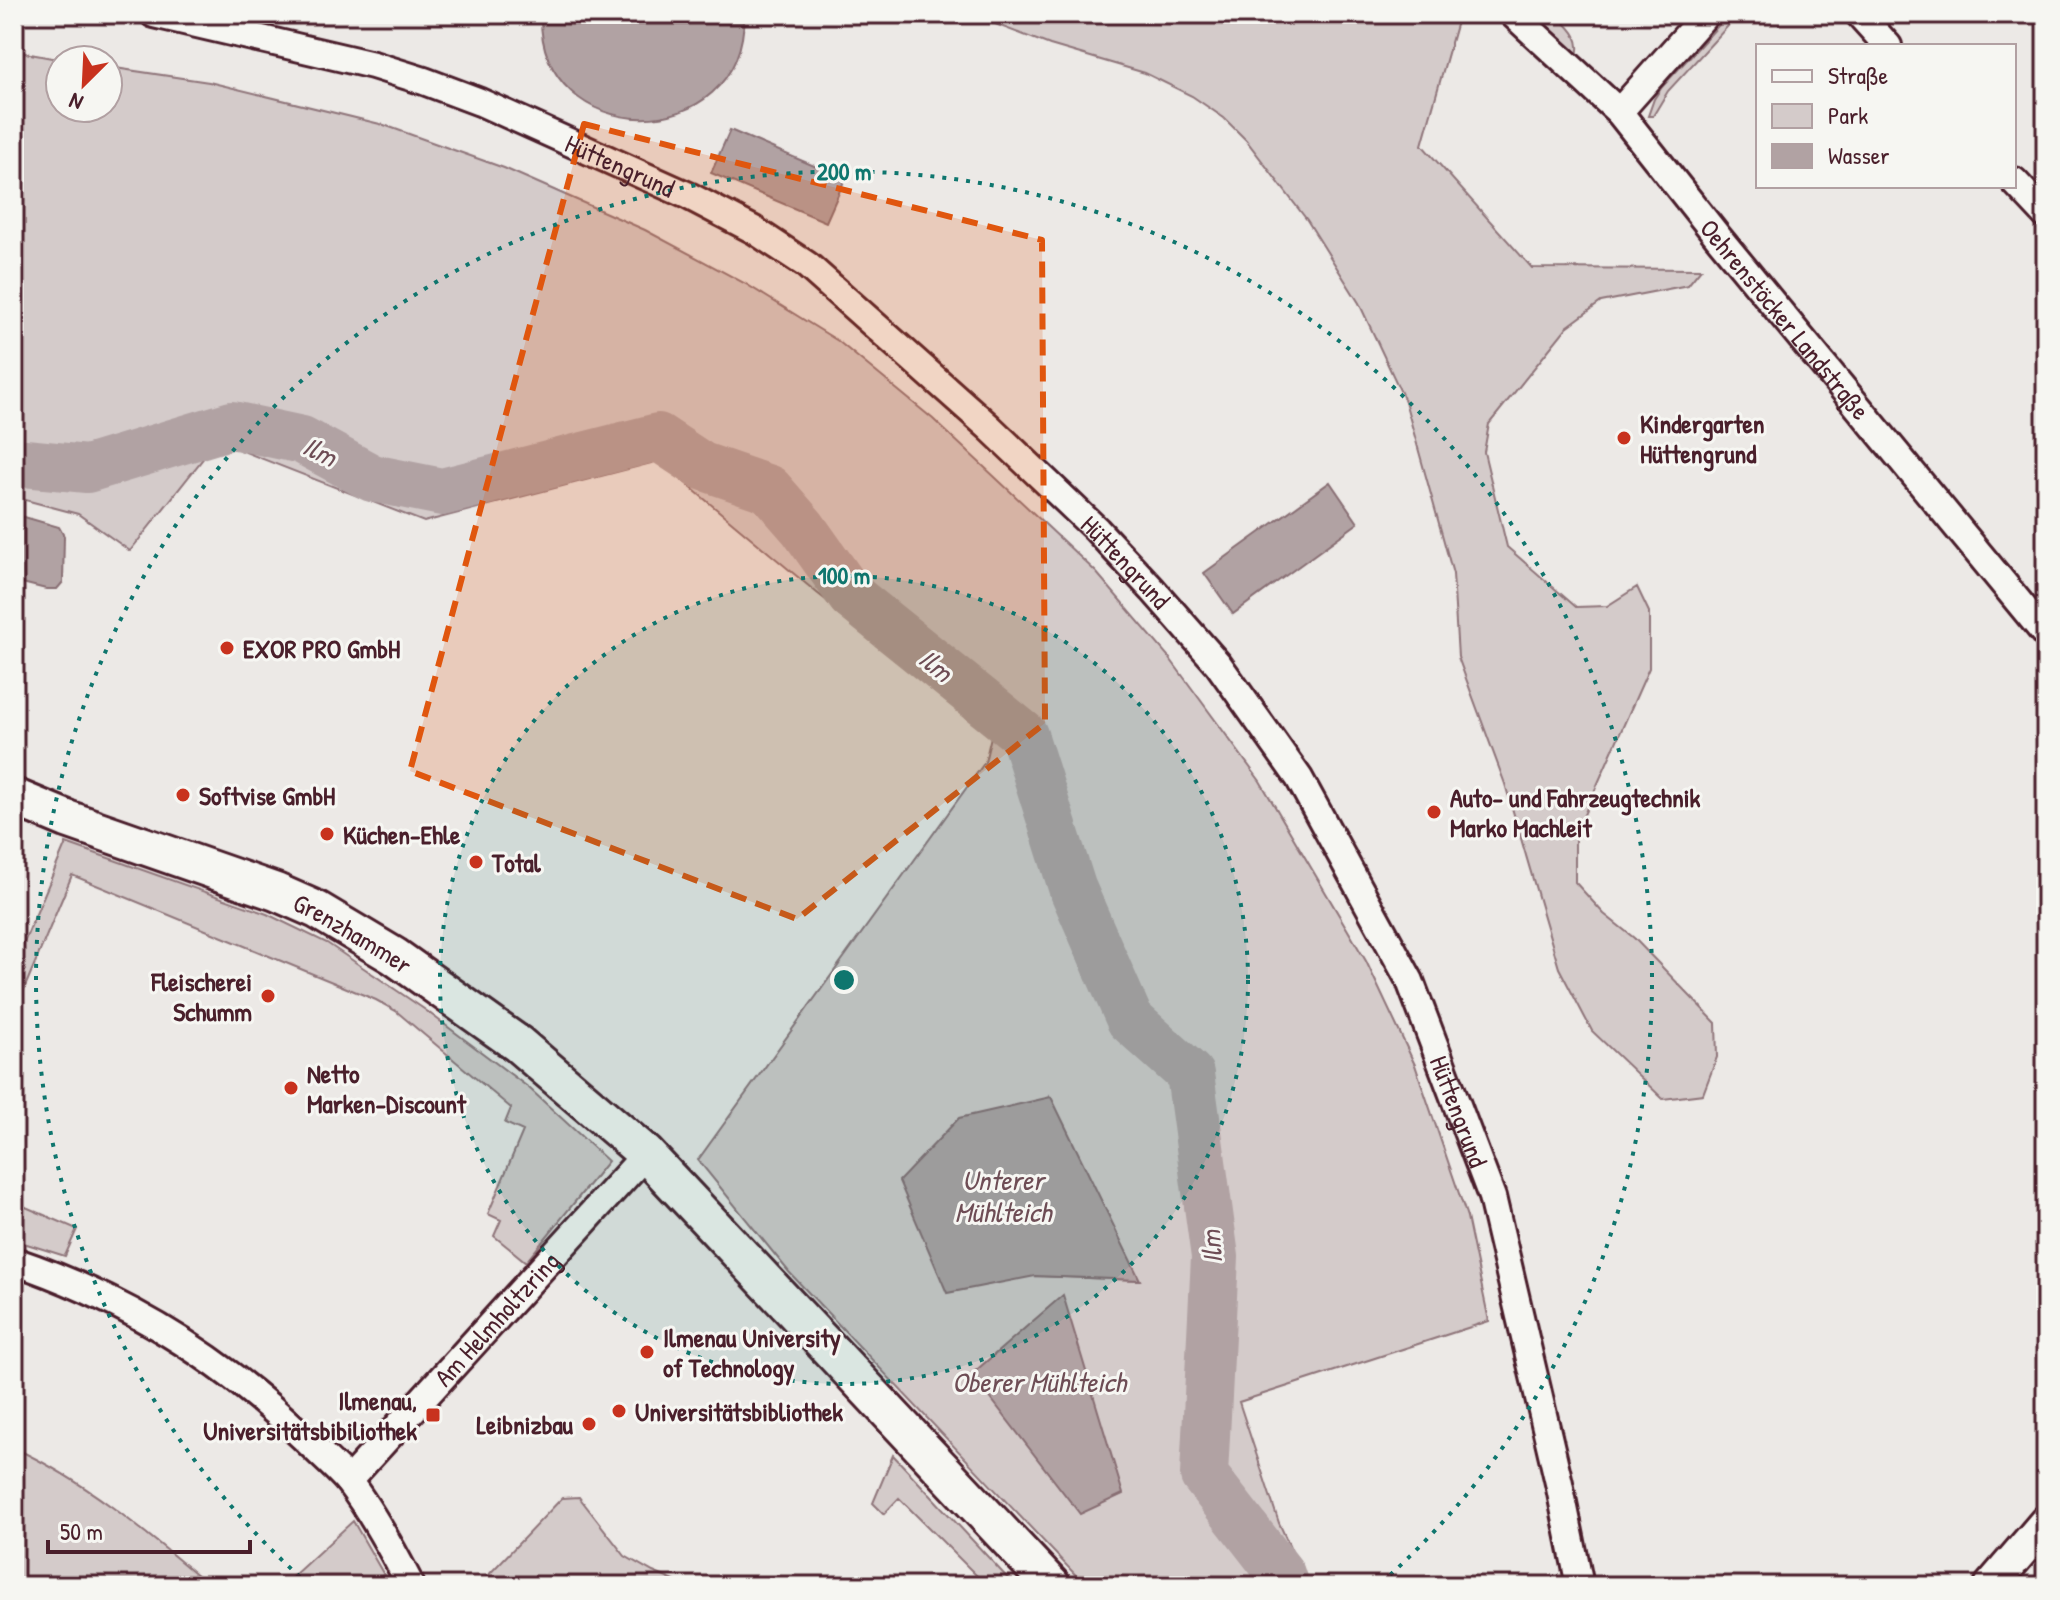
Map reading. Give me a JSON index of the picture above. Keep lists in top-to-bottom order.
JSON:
{
  "streets": {
    "main road": ["Grenzhammer"],
    "street": ["Hüttengrund", "Oehrenstöcker Landstraße", "Am Helmholtzring"]
  },
  "crossings": [
    ["Grenzhammer", "Am Helmholtzring"]
  ],
  "water": ["Ilm", "Unterer Mühlteich", "Oberer Mühlteich"],
  "places": {
    "other": [
      "Kindergarten Hüttengrund",
      "EXOR PRO GmbH",
      "Softvise GmbH",
      "Auto- und Fahrzeugtechnik Marko Machleit",
      "Küchen-Ehle",
      "Total",
      "Fleischerei Schumm",
      "Netto Marken-Discount",
      "Ilmenau University of Technology",
      "Universitätsbibliothek",
      "Leibnizbau"
    ],
    "transit": ["Ilmenau, Universitätsbibiliothek"]
  },
  "legend": ["Straße", "Park", "Wasser"],
  "scale_bar": "50 m",
  "north": "bottom left",
  "rings": ["200 m", "100 m"]
}
